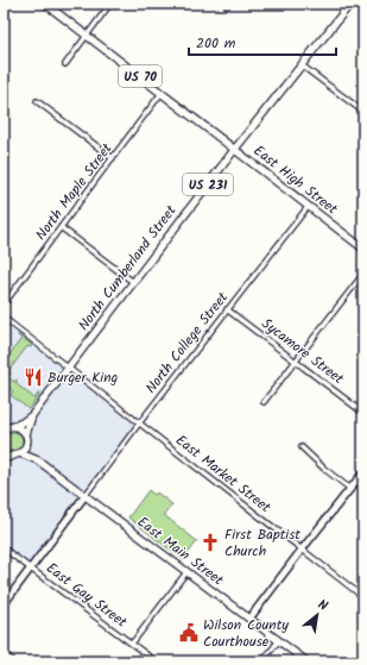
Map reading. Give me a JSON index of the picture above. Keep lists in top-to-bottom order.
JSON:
{
  "streets": {
    "main road": [
      "US 70",
      "East High Street",
      "US 231",
      "North Cumberland Street",
      "East Main Street"
    ],
    "street": [
      "North Maple Street",
      "North College Street",
      "Sycamore Street",
      "East Market Street",
      "East Gay Street"
    ]
  },
  "crossings": [
    ["US 70", "East High Street"],
    ["US 70", "North Maple Street"],
    ["US 70", "North Cumberland Street"],
    ["East High Street", "North Cumberland Street"],
    ["East High Street", "North College Street"],
    ["US 231", "North Cumberland Street"],
    ["US 231", "East Main Street"],
    ["North Cumberland Street", "East Market Street"],
    ["North Cumberland Street", "East Main Street"],
    ["North College Street", "Sycamore Street"],
    ["North College Street", "East Market Street"],
    ["North College Street", "East Main Street"]
  ],
  "places": {
    "restaurant": ["Burger King"],
    "church": ["First Baptist Church"],
    "public building": ["Wilson County Courthouse"]
  },
  "scale_bar": "200 m",
  "north": "top right"
}
